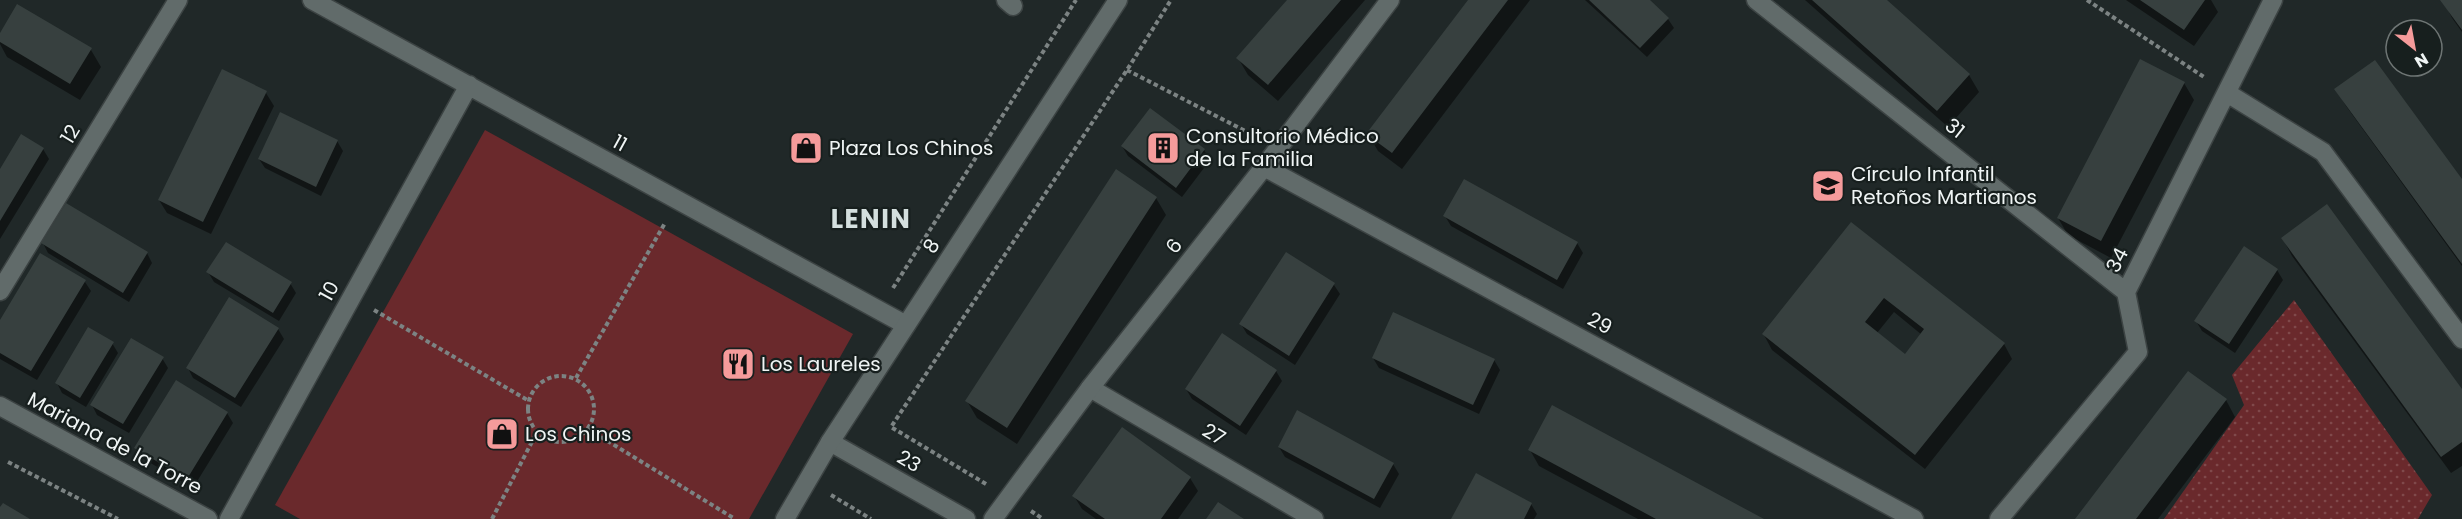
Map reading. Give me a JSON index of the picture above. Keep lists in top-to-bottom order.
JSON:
{
  "streets": {
    "street": [
      "31",
      "12",
      "11",
      "8",
      "6",
      "34",
      "10",
      "29",
      "27",
      "Mariana de la Torre",
      "23"
    ]
  },
  "crossings": [
    ["31", "34"],
    ["11", "8"],
    ["11", "10"],
    ["8", "23"],
    ["6", "29"],
    ["6", "27"]
  ],
  "districts": ["LENIN"],
  "places": {
    "shop": ["Plaza Los Chinos", "Los Chinos"],
    "building": ["Consultorio Médico de la Familia"],
    "school or university": ["Círculo Infantil Retoños Martianos"],
    "restaurant": ["Los Laureles"]
  },
  "north": "bottom right"
}
